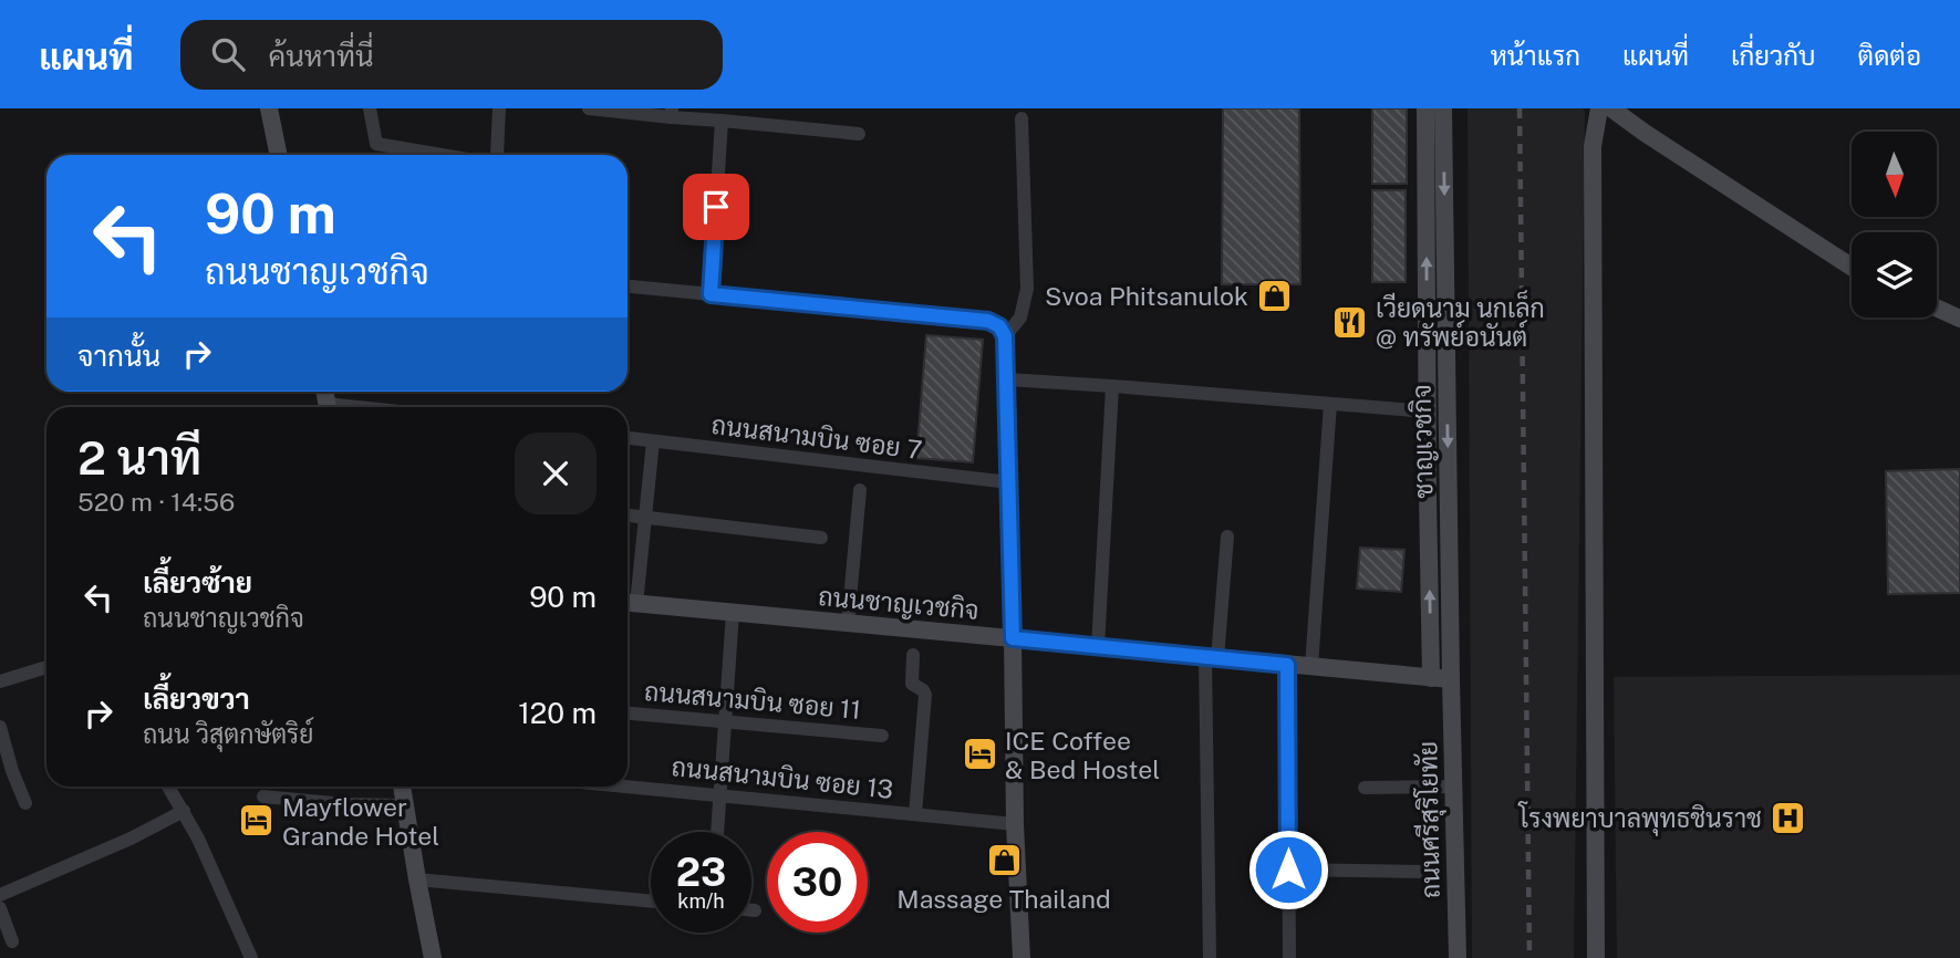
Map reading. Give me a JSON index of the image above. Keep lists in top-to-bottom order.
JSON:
{
  "streets": {
    "street": [
      "ถนนสนามบิน ซอย 7",
      "ชาญเวชกิจ",
      "ถนนชาญเวชกิจ",
      "ถนนสนามบิน ซอย 11",
      "ถนนสนามบิน ซอย 13",
      "ถนนศรีสุริโยทัย"
    ]
  },
  "crossings": [
    ["ชาญเวชกิจ", "ถนนชาญเวชกิจ"],
    ["ชาญเวชกิจ", "ถนนศรีสุริโยทัย"],
    ["ถนนชาญเวชกิจ", "ถนนศรีสุริโยทัย"]
  ],
  "places": {
    "shop": ["Svoa Phitsanulok", "Massage Thailand"],
    "restaurant": ["เวียดนาม นกเล็ก @ ทรัพย์อนันต์"],
    "hotel": ["ICE Coffee & Bed Hostel", "Mayflower Grande Hotel"],
    "hospital": ["โรงพยาบาลพุทธชินราช"]
  },
  "north": "bottom",
  "page": {
    "header": "แผนที่",
    "search": "ค้นหาที่นี่",
    "nav": [
      "หน้าแรก",
      "แผนที่",
      "เกี่ยวกับ",
      "ติดต่อ"
    ],
    "turn": ["90 m", "ถนนชาญเวชกิจ"],
    "then": "จากนั้น",
    "heading": ["2 นาที", "520 m · 14:56"],
    "list": [
      {
        "name": "เลี้ยวซ้าย",
        "note": "ถนนชาญเวชกิจ",
        "value": "90 m"
      },
      {
        "name": "เลี้ยวขวา",
        "note": "ถนน วิสุตกษัตริย์",
        "value": "120 m"
      }
    ],
    "speed": "23 km/h",
    "limit": "30"
  }
}
